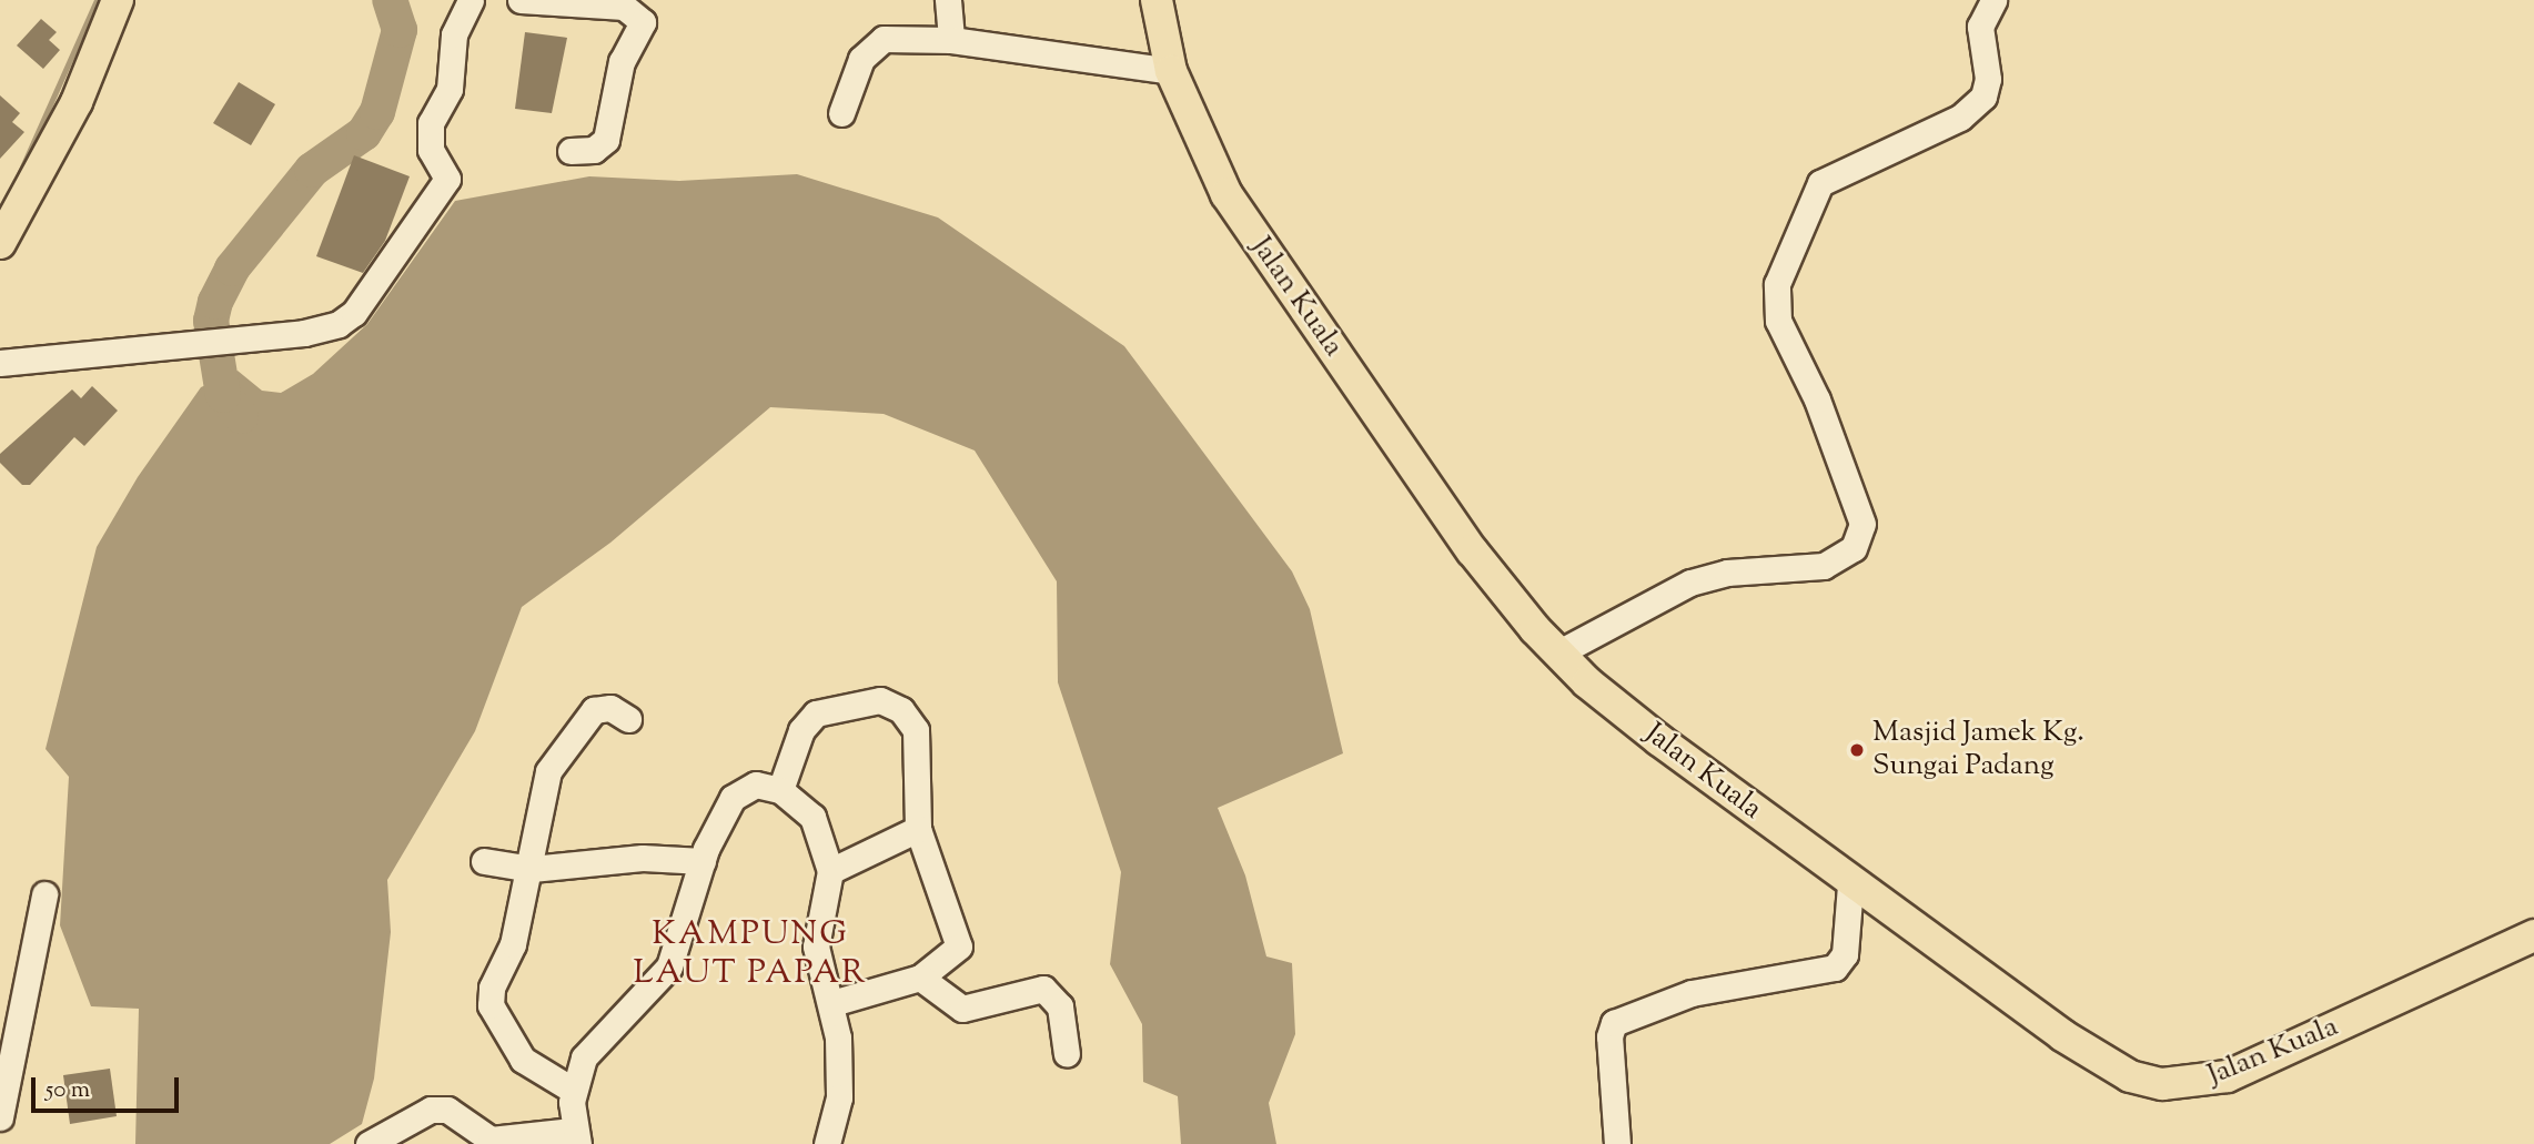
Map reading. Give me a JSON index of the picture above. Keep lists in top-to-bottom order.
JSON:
{
  "streets": {
    "main road": ["Jalan Kuala"]
  },
  "districts": ["KAMPUNG LAUT PAPAR"],
  "places": ["Masjid Jamek Kg. Sungai Padang"],
  "scale_bar": "50 m"
}
